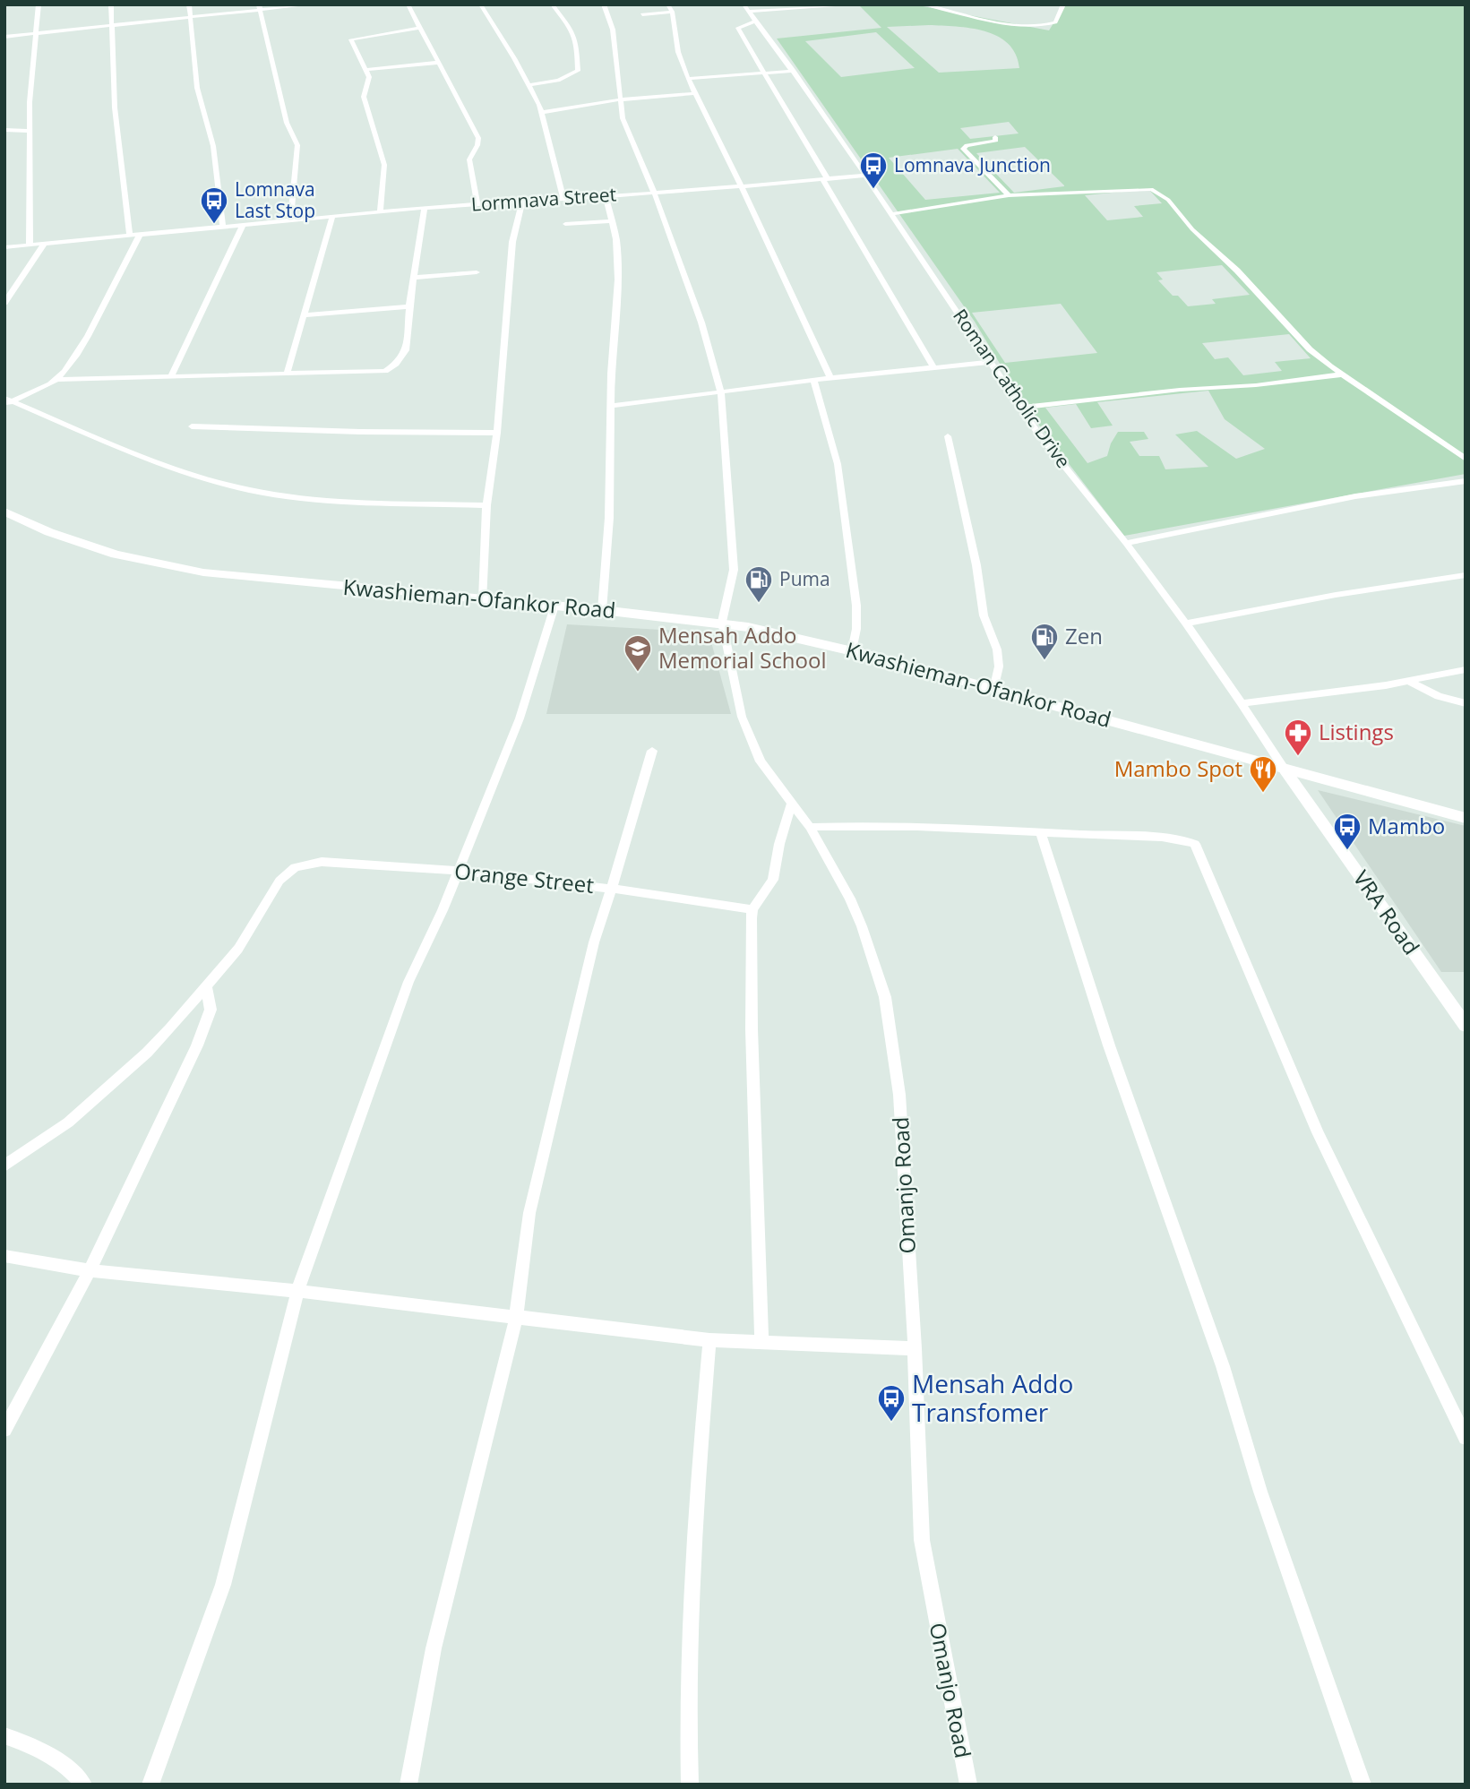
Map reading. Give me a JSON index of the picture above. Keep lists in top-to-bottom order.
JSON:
{
  "streets": {
    "main road": ["Kwashieman-Ofankor Road"],
    "street": [
      "Lormnava Street",
      "Roman Catholic Drive",
      "Orange Street",
      "VRA Road",
      "Omanjo Road"
    ]
  },
  "crossings": [
    ["Lormnava Street", "Roman Catholic Drive"],
    ["Roman Catholic Drive", "Kwashieman-Ofankor Road"],
    ["Roman Catholic Drive", "VRA Road"],
    ["Kwashieman-Ofankor Road", "VRA Road"],
    ["Kwashieman-Ofankor Road", "Omanjo Road"]
  ],
  "places": {
    "bus stop": [
      "Lomnava Junction",
      "Lomnava Last Stop",
      "Mambo",
      "Mensah Addo Transfomer"
    ],
    "fuel station": ["Puma", "Zen"],
    "school or university": ["Mensah Addo Memorial School"],
    "pharmacy": ["Listings"],
    "restaurant": ["Mambo Spot"]
  }
}
